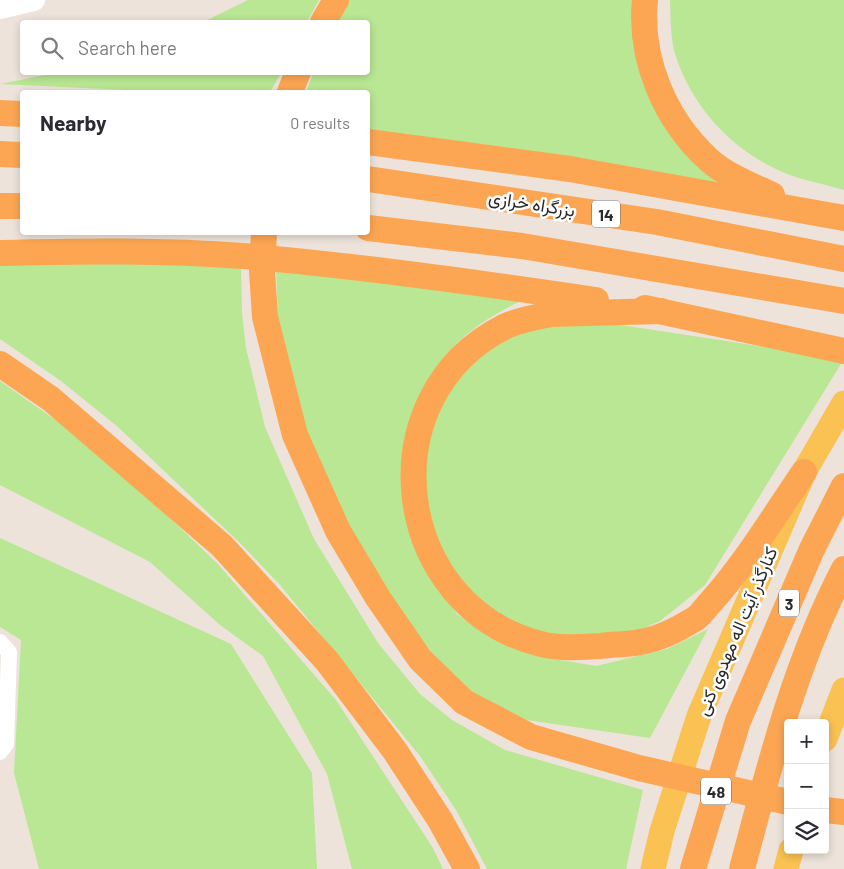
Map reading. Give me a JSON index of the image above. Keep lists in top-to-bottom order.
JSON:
{
  "streets": {
    "highway": [
      "بزرگراه خرازی",
      "14",
      "3",
      "48"
    ],
    "main road": ["کنارگذر آیت اله مهدوی کنی"]
  },
  "crossings": [
    ["3", "48"]
  ],
  "page": {
    "search": "Search here",
    "heading": ["Nearby", "0 results"],
    "map_buttons": ["+", "−"]
  }
}
